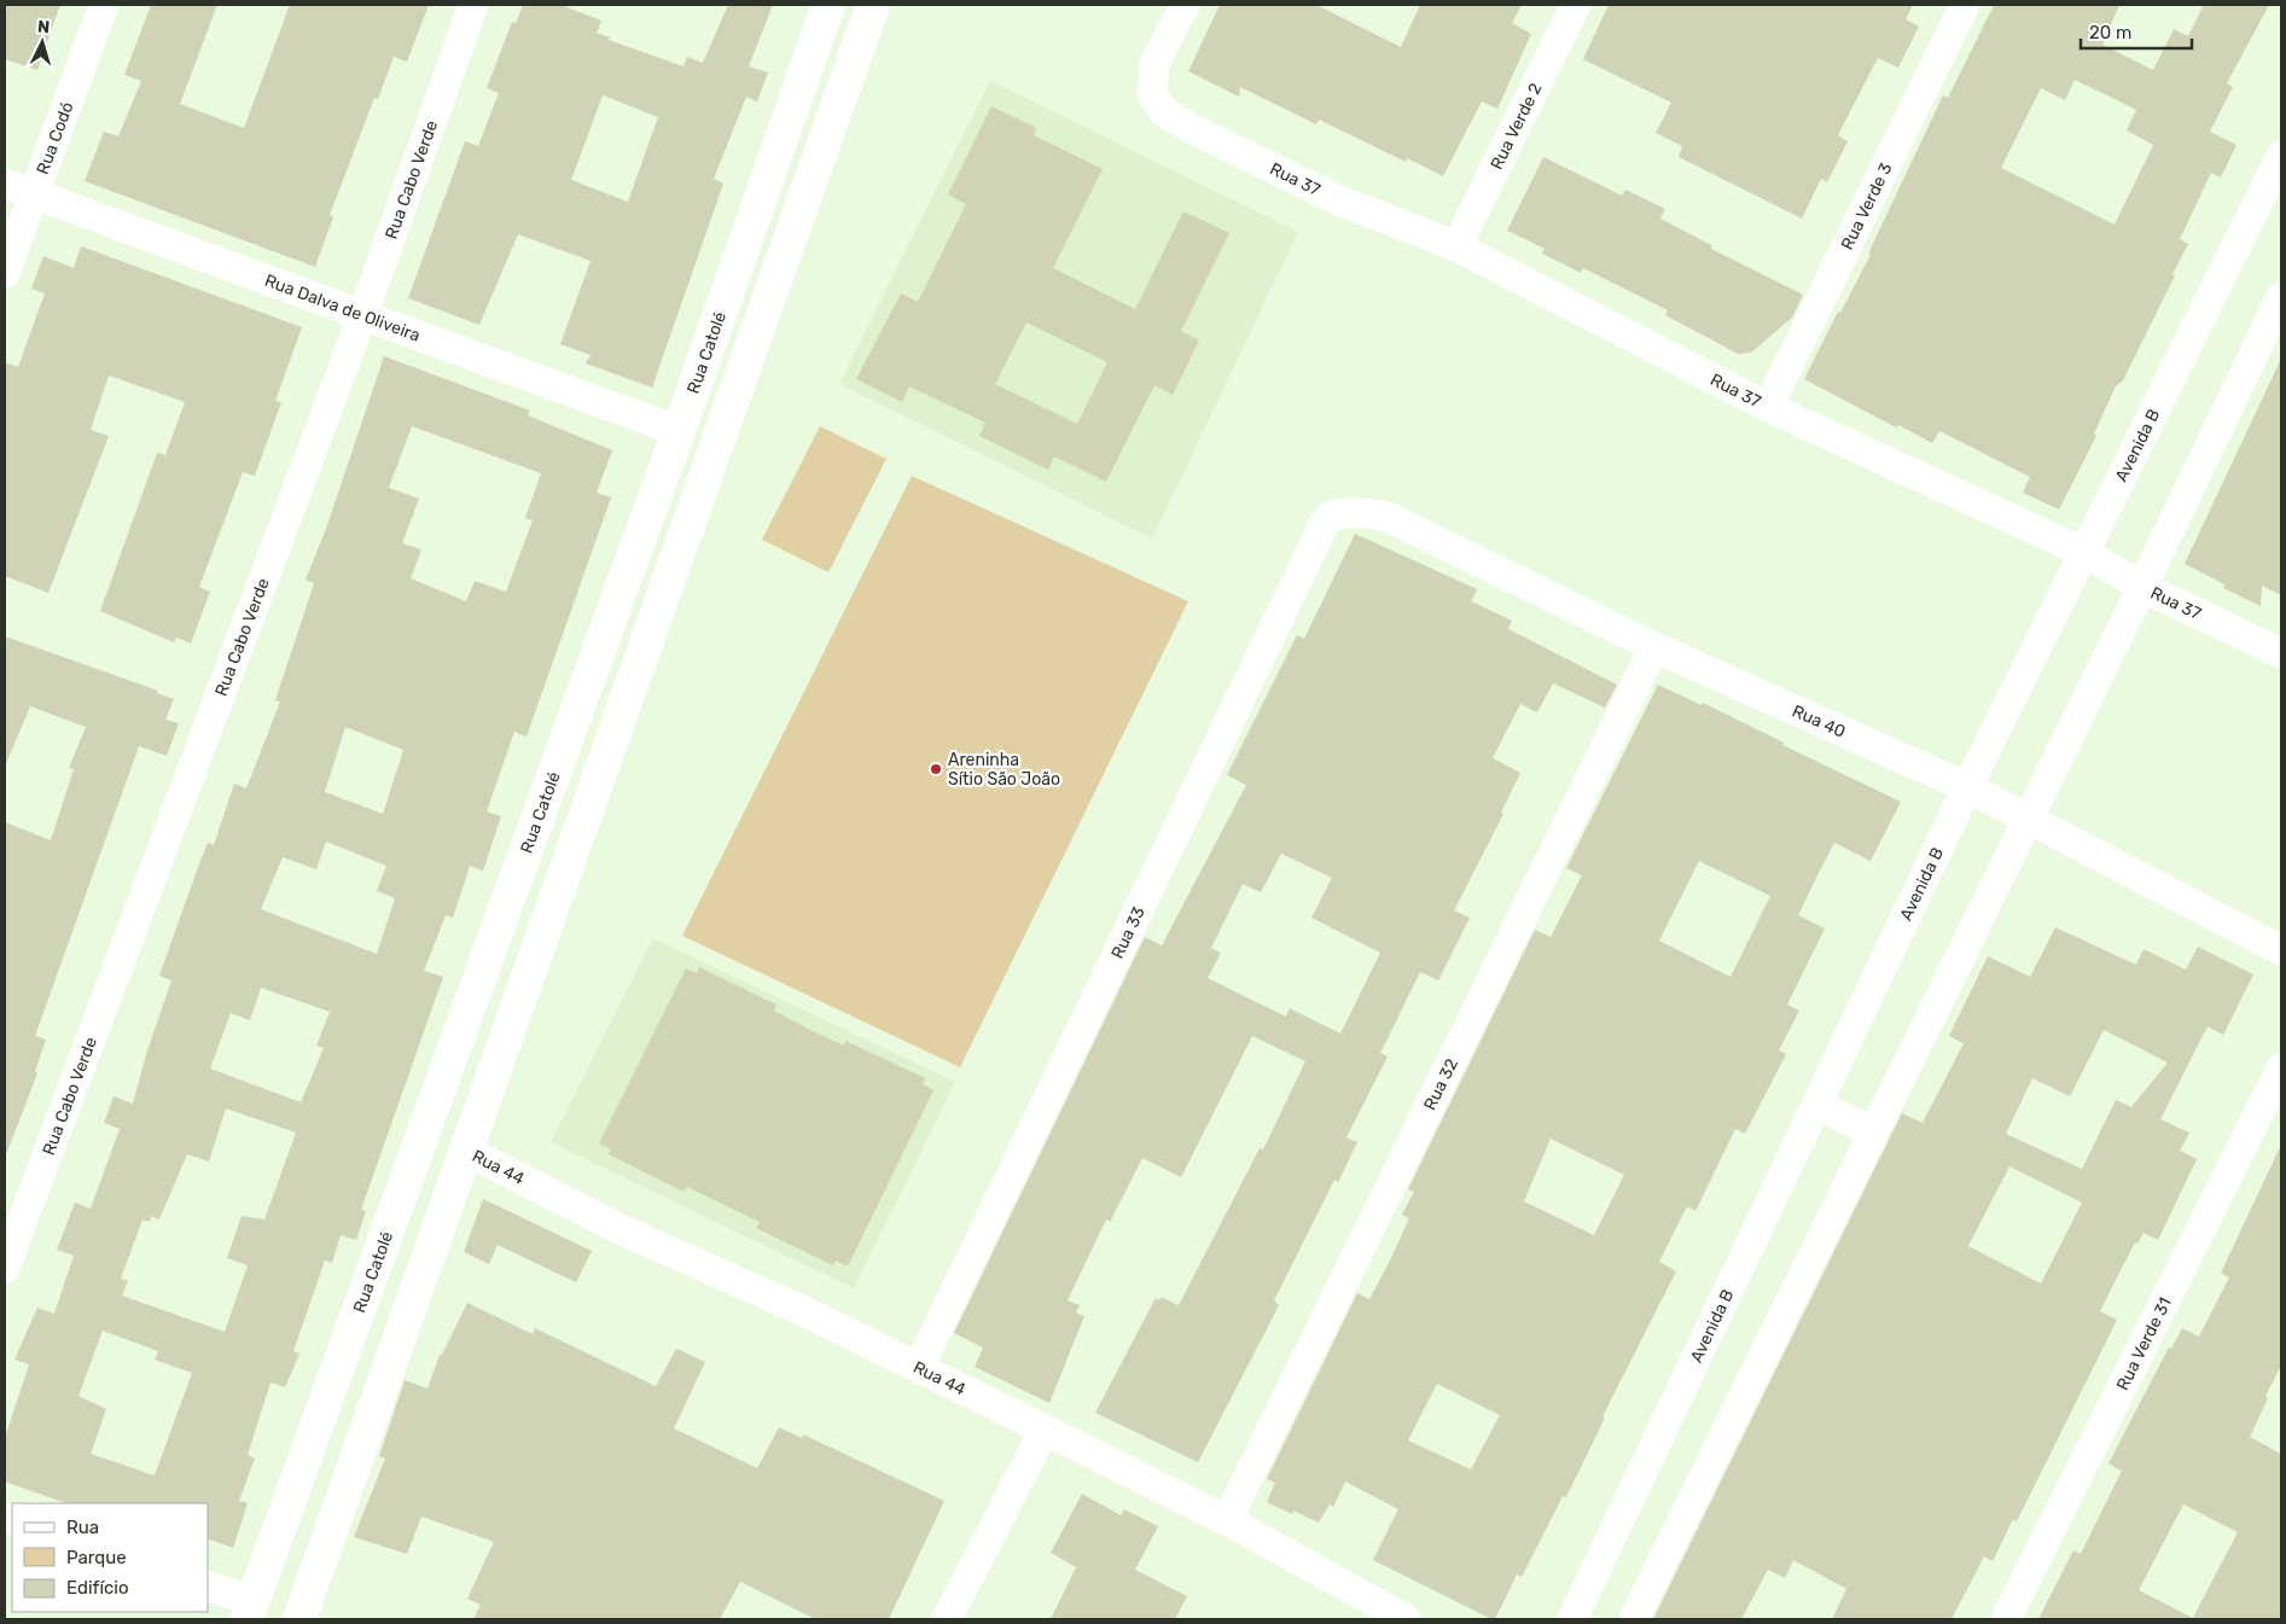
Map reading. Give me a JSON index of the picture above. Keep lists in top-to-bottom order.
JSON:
{
  "streets": {
    "street": [
      "Rua Verde 2",
      "Rua Codó",
      "Rua Cabo Verde",
      "Rua 37",
      "Rua Verde 3",
      "Rua Dalva de Oliveira",
      "Rua Catolé",
      "Avenida B",
      "Rua 40",
      "Rua 33",
      "Rua 32",
      "Rua 44",
      "Rua Verde 31"
    ]
  },
  "crossings": [
    ["Rua Verde 2", "Rua 37"],
    ["Rua Codó", "Rua Dalva de Oliveira"],
    ["Rua Cabo Verde", "Rua Dalva de Oliveira"],
    ["Rua 37", "Rua Verde 3"],
    ["Rua 37", "Avenida B"],
    ["Rua Dalva de Oliveira", "Rua Catolé"],
    ["Avenida B", "Rua 40"],
    ["Rua 40", "Rua 33"],
    ["Rua 40", "Rua 32"],
    ["Rua 33", "Rua 44"],
    ["Rua 32", "Rua 44"]
  ],
  "places": ["Areninha Sítio São João"],
  "legend": ["Rua", "Parque", "Edifício"],
  "scale_bar": "20 m",
  "north": "top"
}
